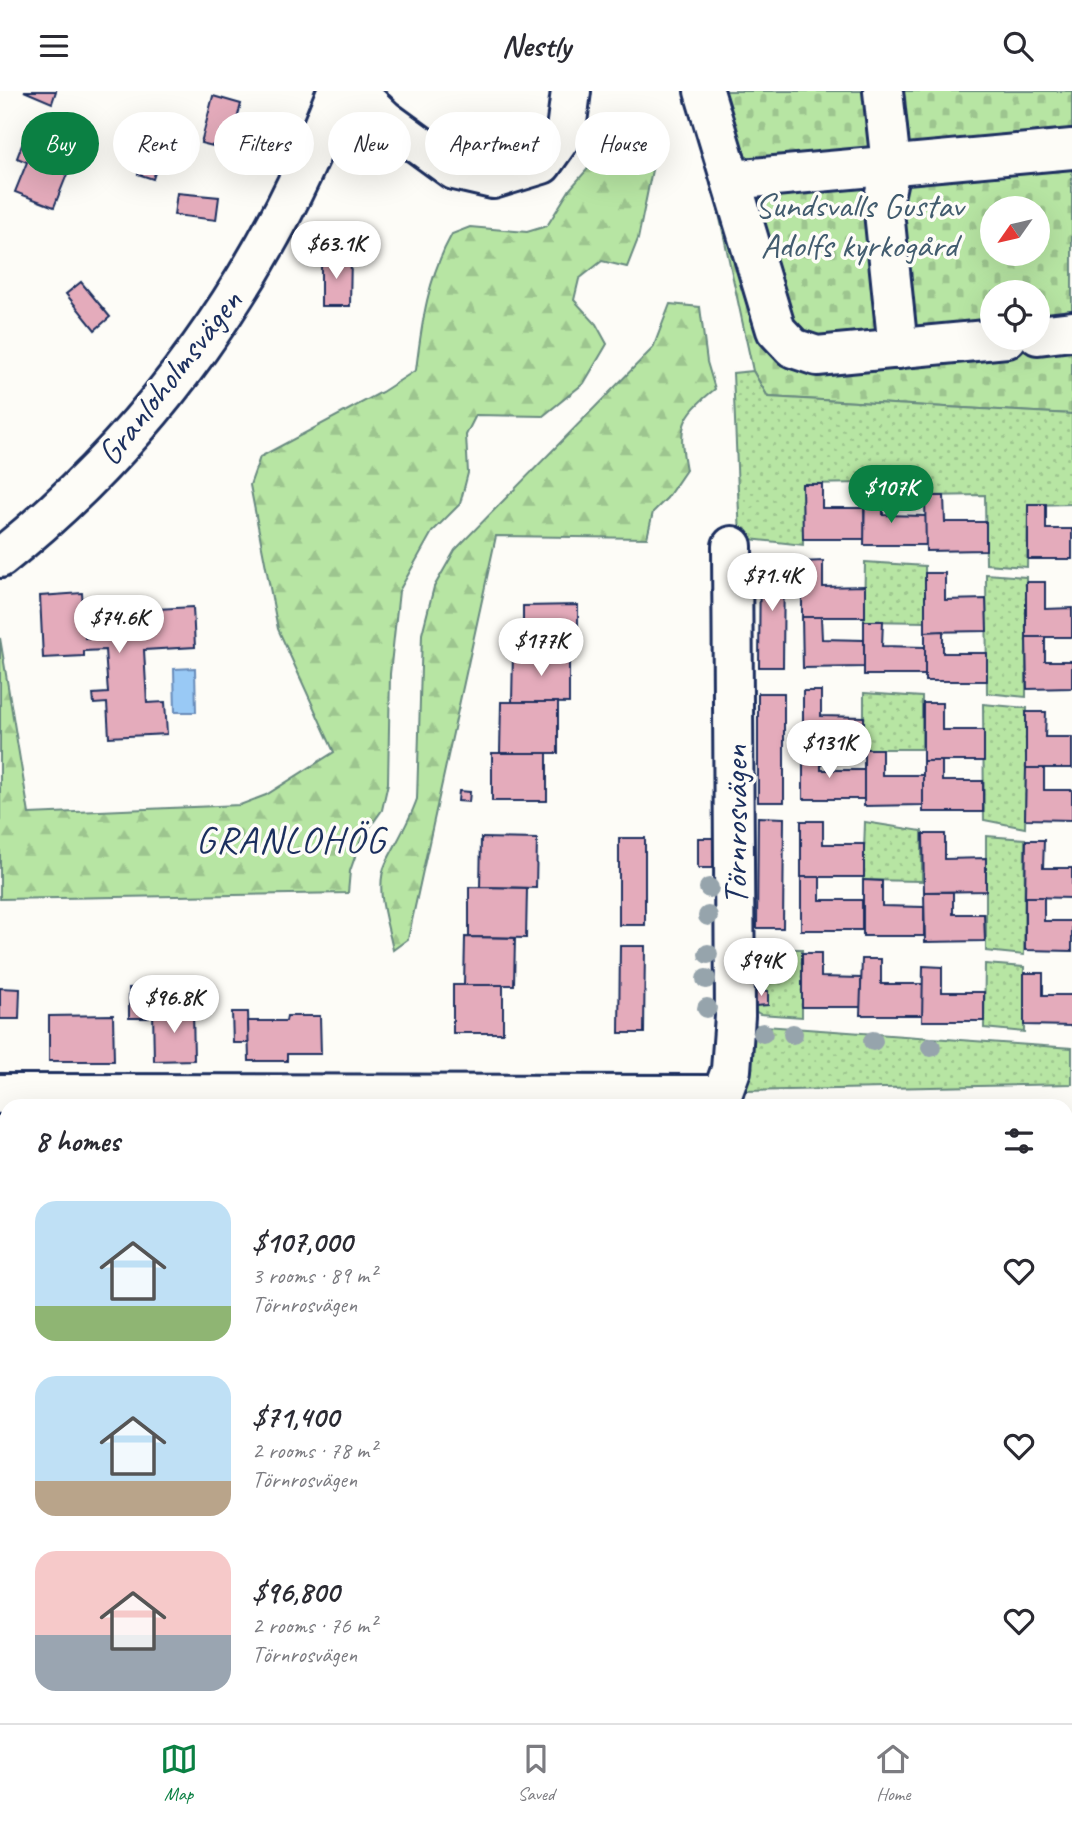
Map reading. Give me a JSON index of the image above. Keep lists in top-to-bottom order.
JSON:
{
  "streets": {
    "street": ["Granloholmsvägen", "Törnrosvägen"]
  },
  "districts": ["GRANLOHÖG"],
  "parks": ["Sundsvalls Gustav Adolfs kyrkogård"],
  "north": "bottom left",
  "page": {
    "header": "Nestly",
    "chip": [
      "Buy",
      "Rent",
      "Filters",
      "New",
      "Apartment",
      "House"
    ],
    "price": [
      "$63.1K",
      "$107K",
      "$71.4K",
      "$74.6K",
      "$177K",
      "$131K",
      "$94K",
      "$96.8K"
    ],
    "heading": "8 homes",
    "list": [
      {
        "name": "$107,000",
        "note": "3 rooms · 89 m² · Törnrosvägen"
      },
      {
        "name": "$71,400",
        "note": "2 rooms · 78 m² · Törnrosvägen"
      },
      {
        "name": "$96,800",
        "note": "2 rooms · 76 m² · Törnrosvägen"
      }
    ],
    "tabs": ["Map", "Saved", "Home"]
  }
}
